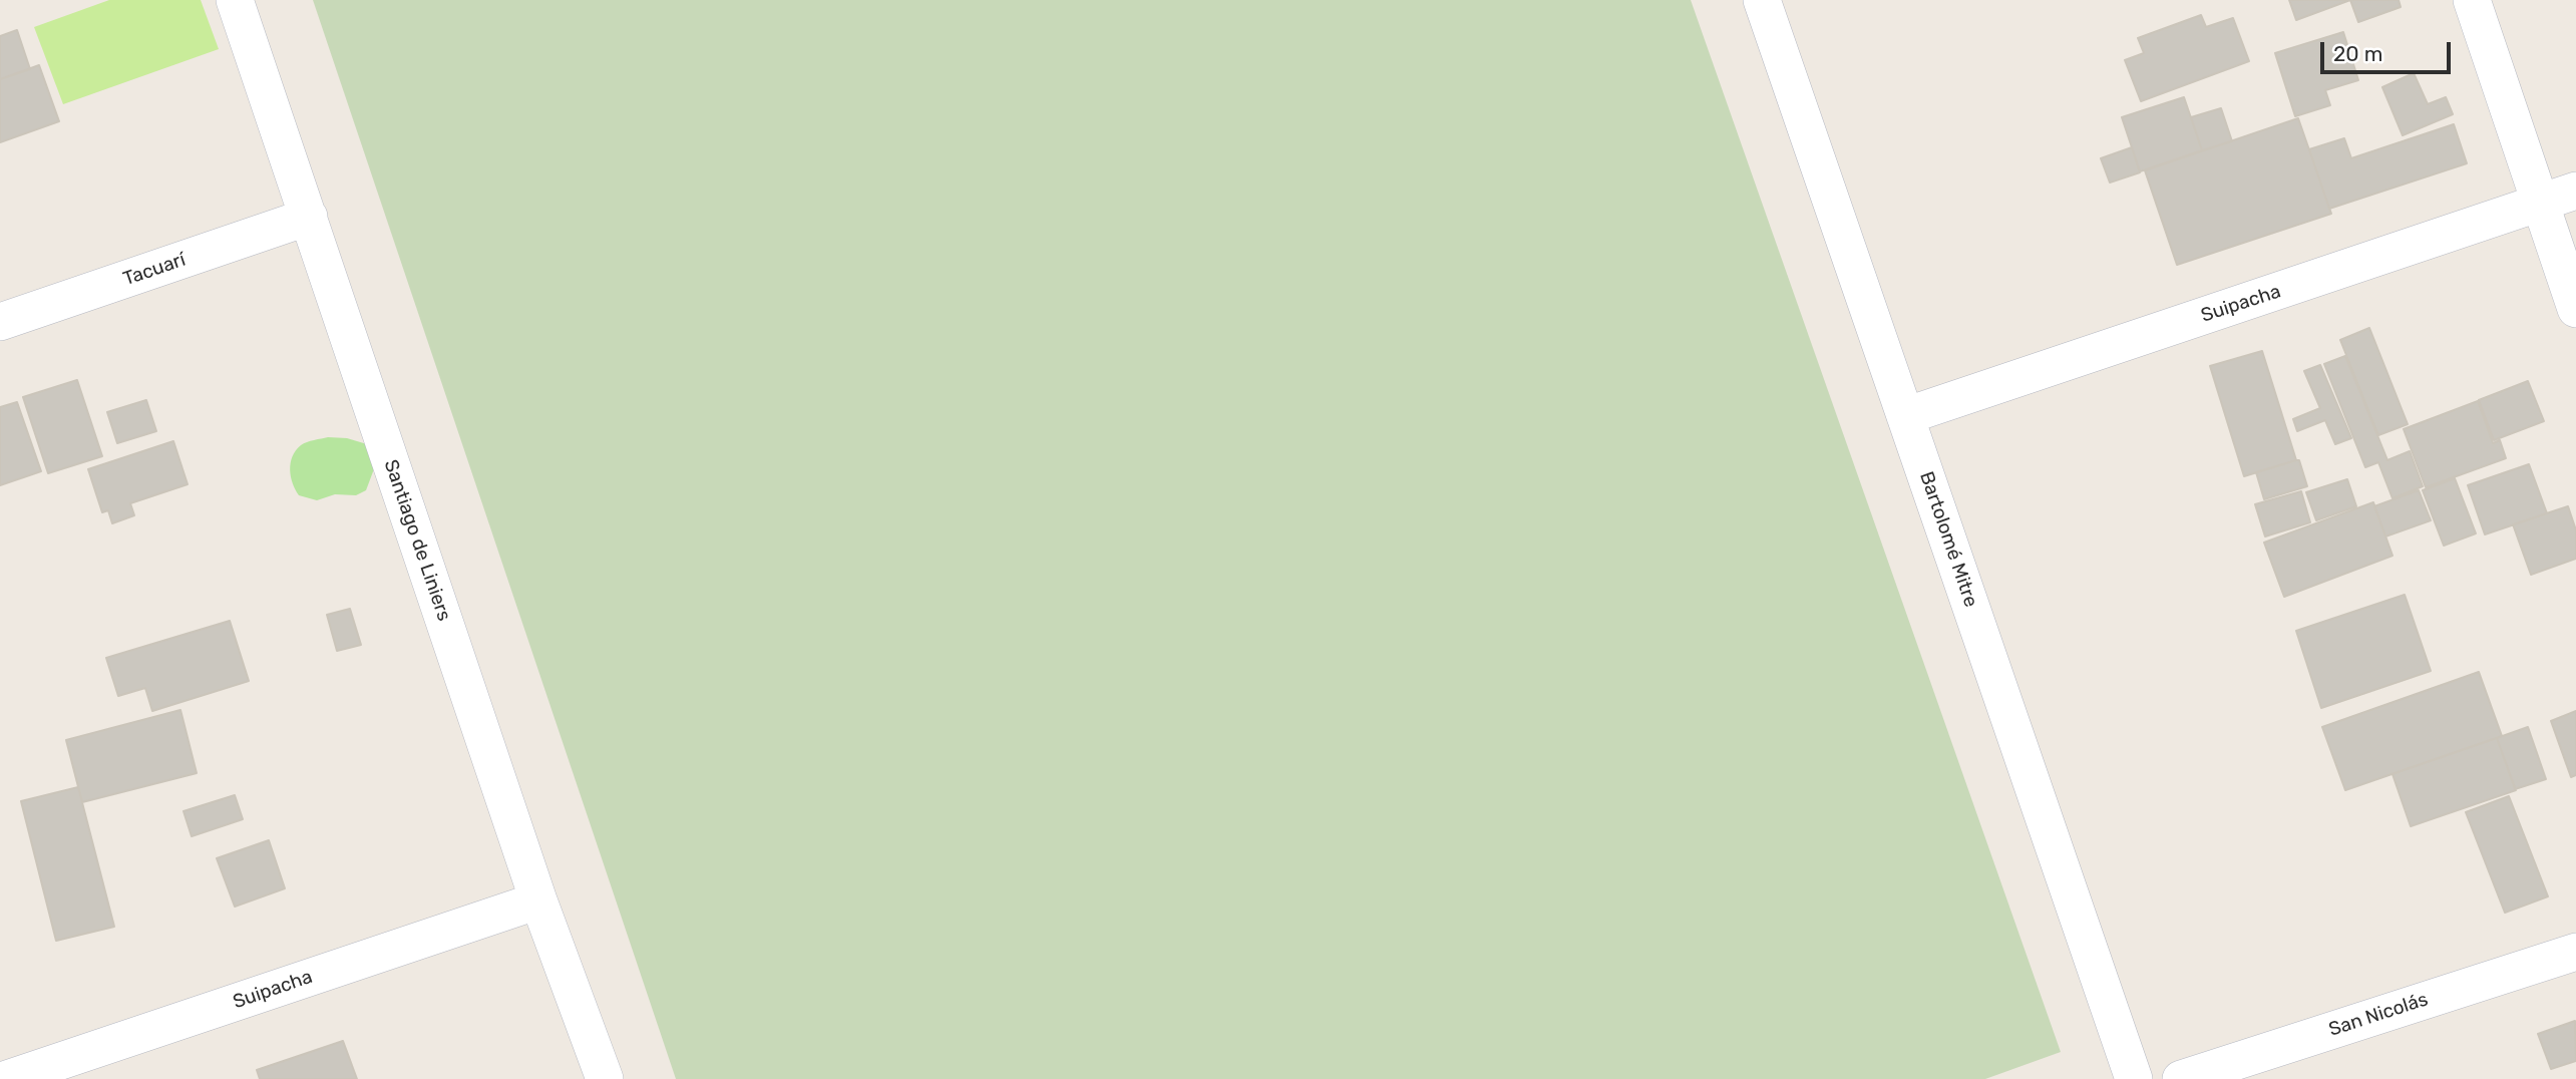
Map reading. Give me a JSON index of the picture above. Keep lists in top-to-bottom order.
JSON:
{
  "streets": {
    "street": [
      "Tacuarí",
      "Suipacha",
      "Bartolomé Mitre",
      "Santiago de Liniers",
      "San Nicolás"
    ]
  },
  "crossings": [
    ["Tacuarí", "Santiago de Liniers"],
    ["Suipacha", "Bartolomé Mitre"],
    ["Suipacha", "Santiago de Liniers"]
  ],
  "scale_bar": "20 m"
}
